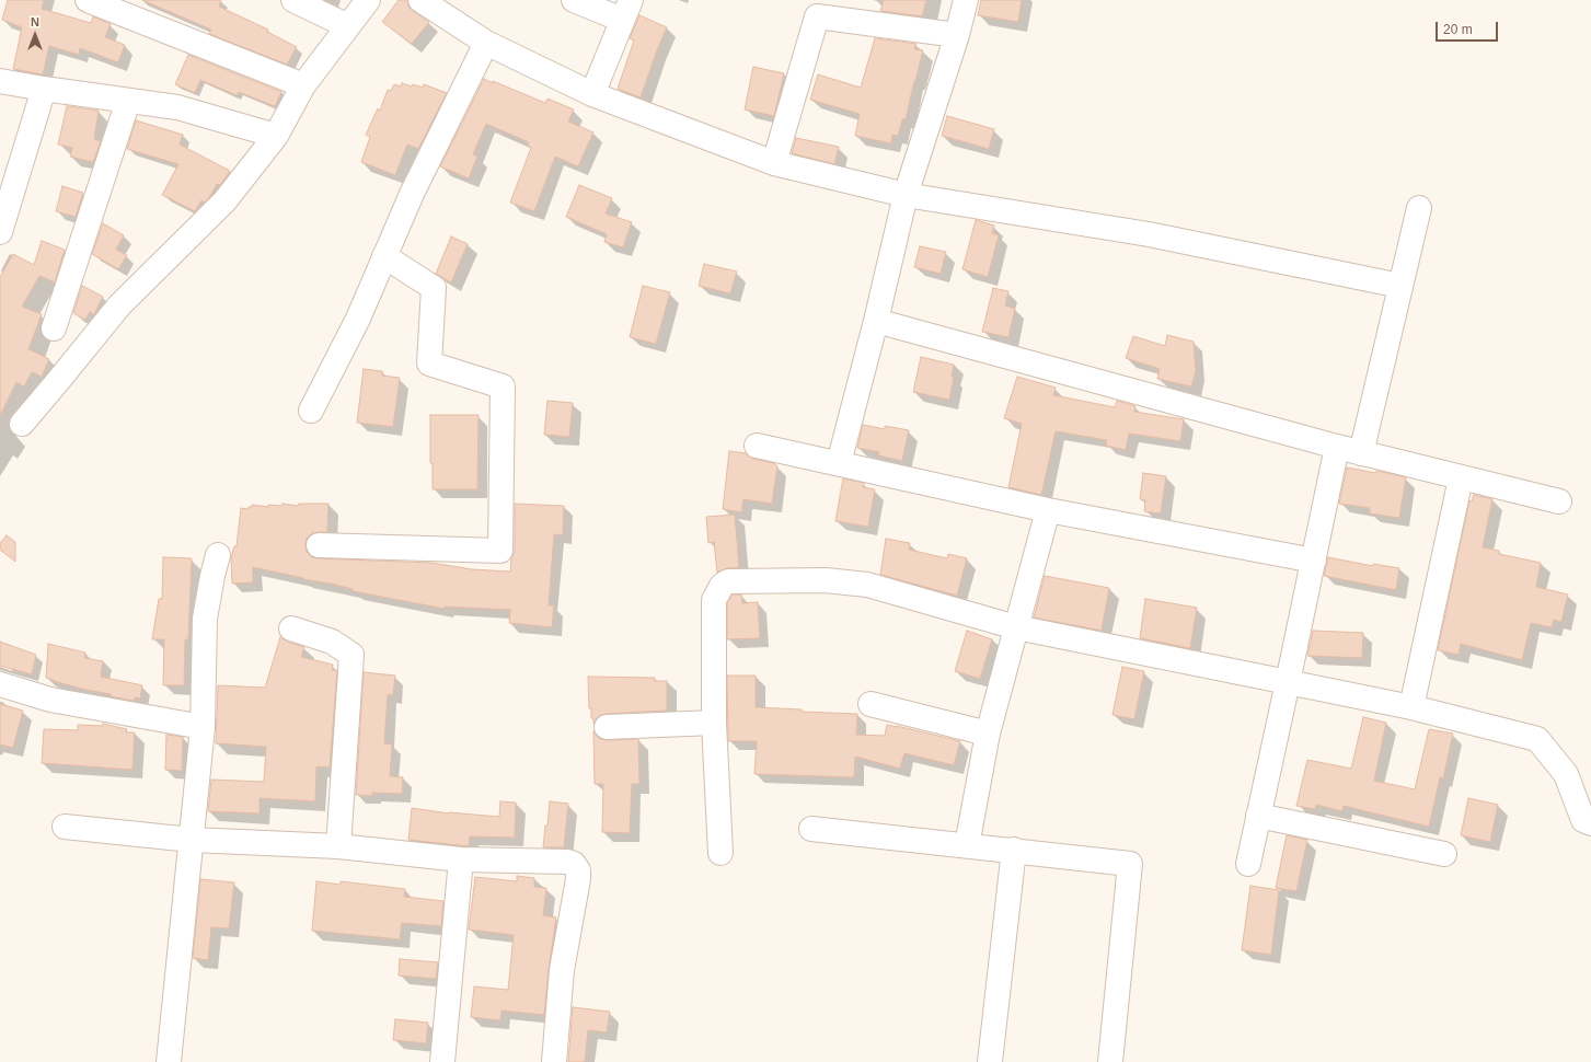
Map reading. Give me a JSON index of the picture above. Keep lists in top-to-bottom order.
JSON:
{
  "scale_bar": "20 m",
  "north": "top"
}
